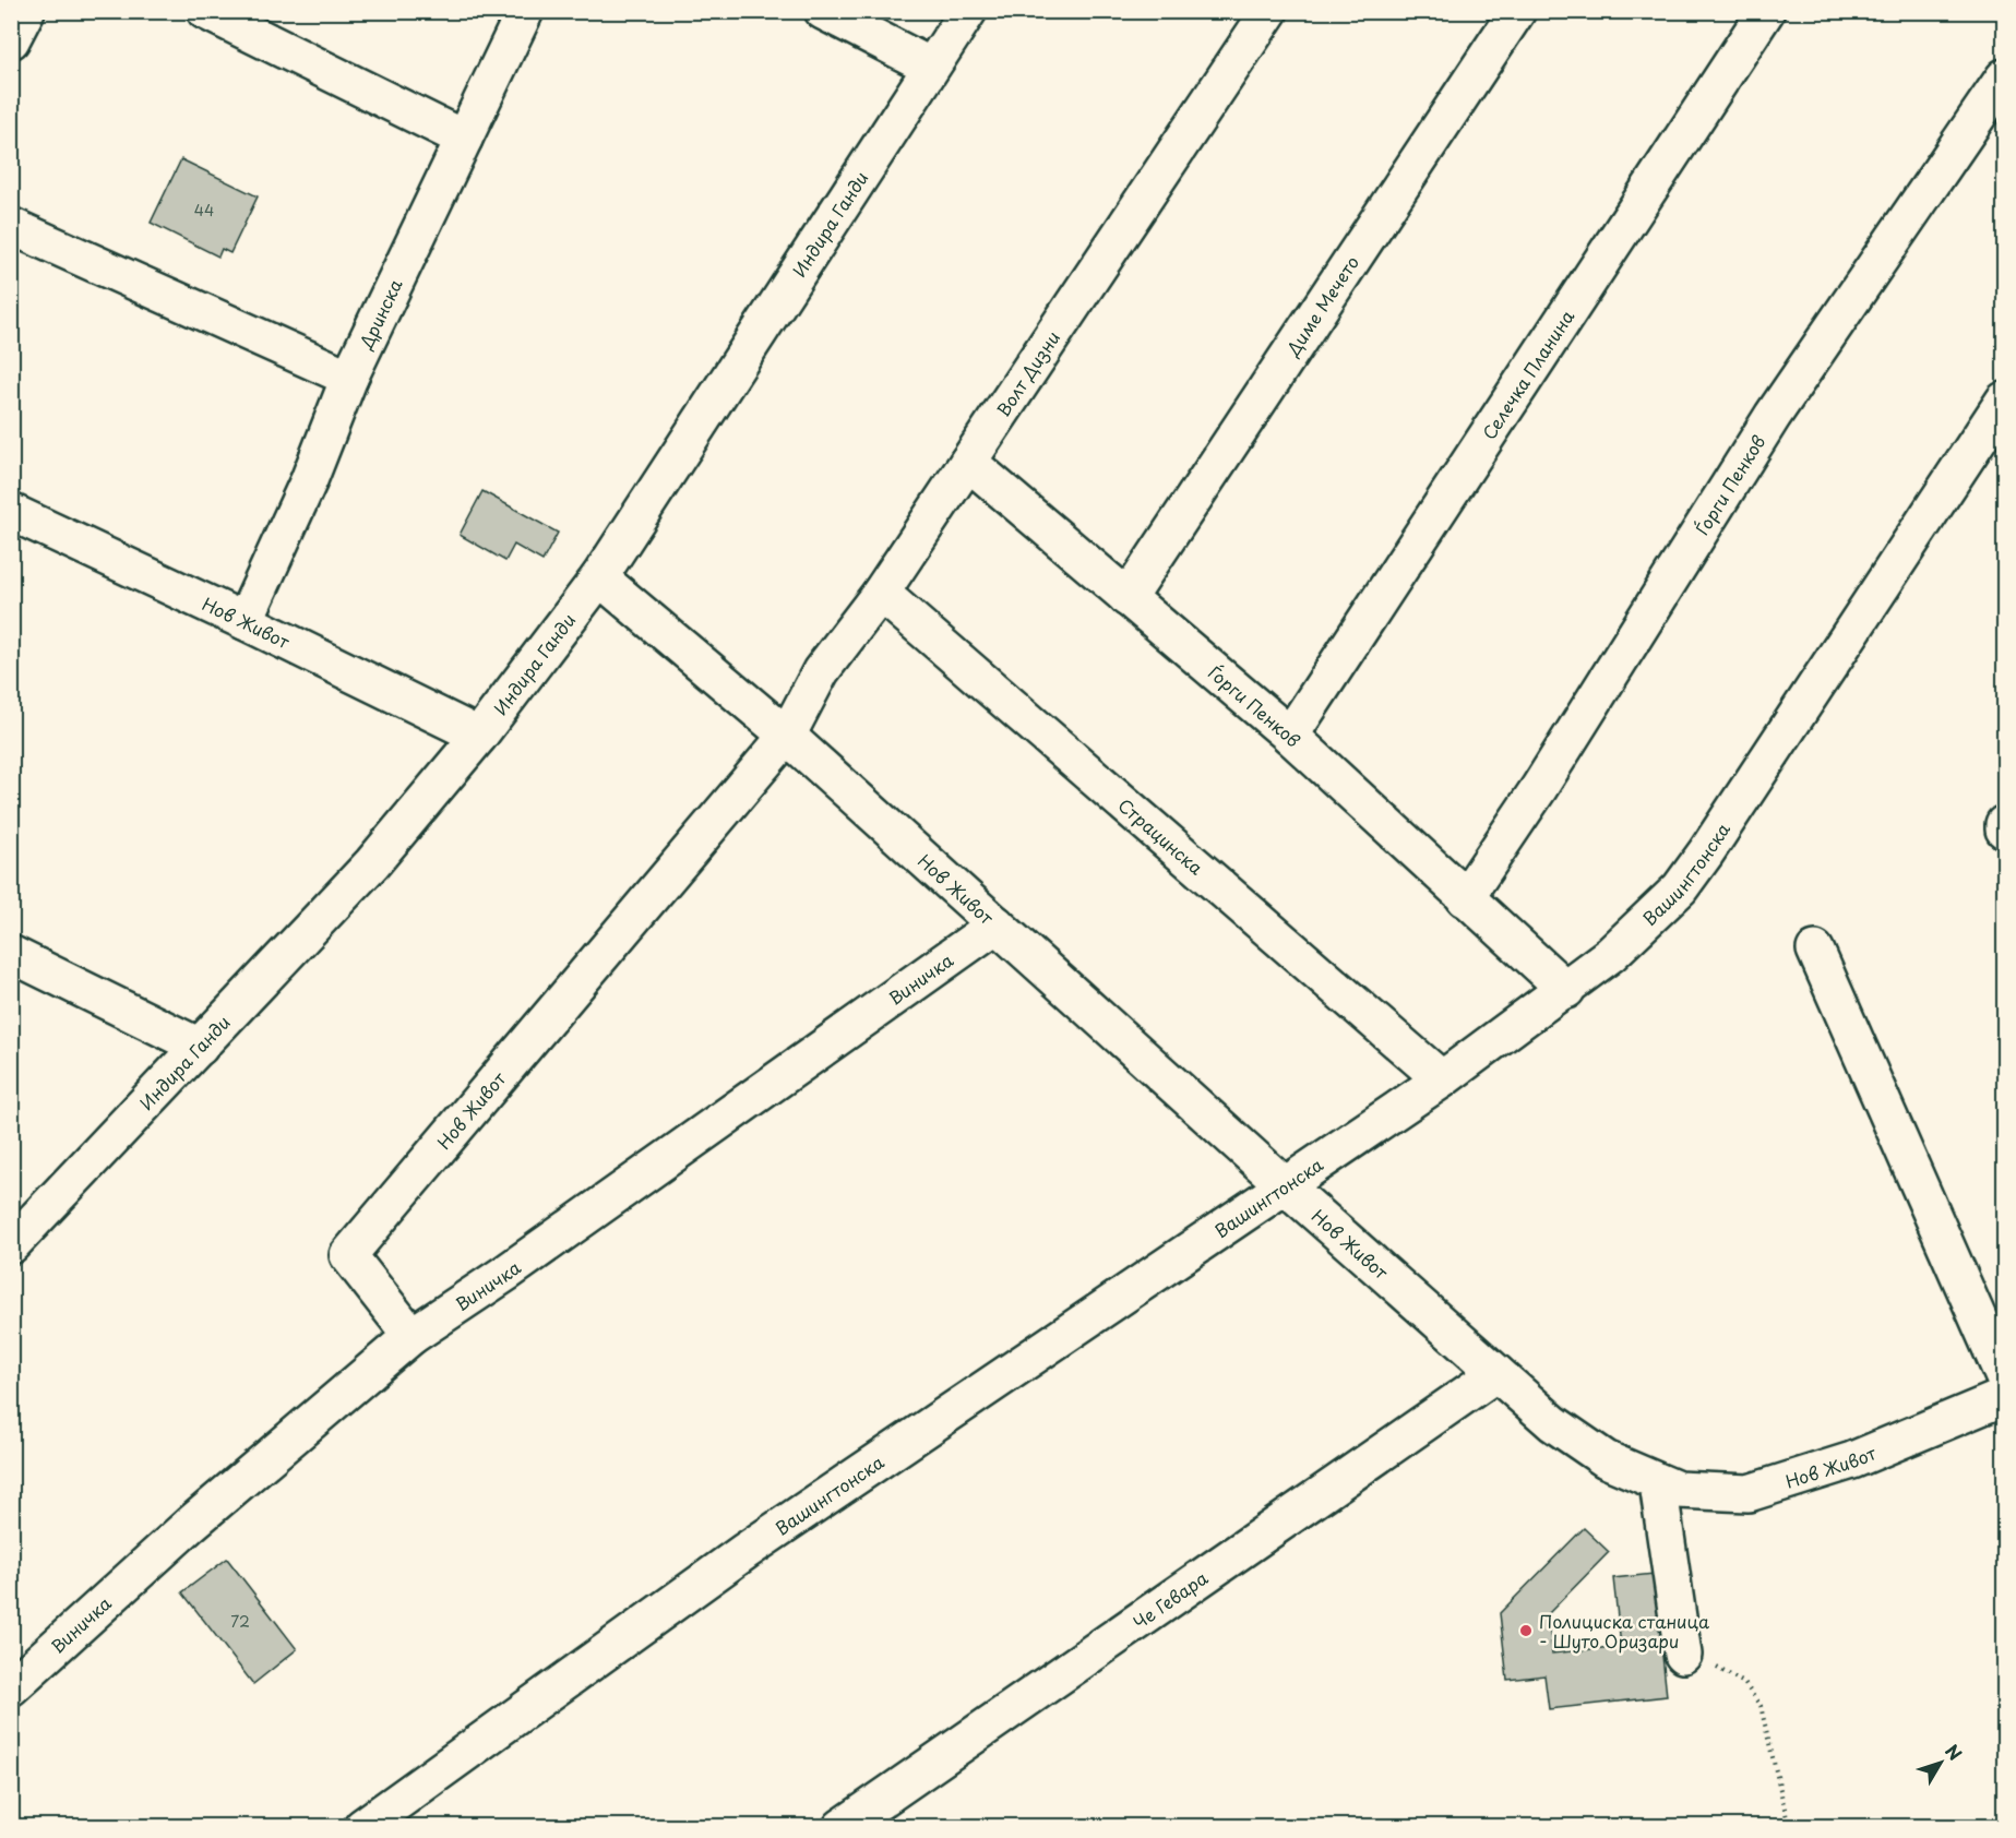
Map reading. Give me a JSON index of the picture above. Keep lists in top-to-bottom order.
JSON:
{
  "streets": {
    "street": [
      "Индира Ганди",
      "Диме Мечето",
      "Дринска",
      "Волт Дизни",
      "Селечка Планина",
      "Ѓорги Пенков",
      "Нов Живот",
      "Страцинска",
      "Вашингтонска",
      "Виничка",
      "Че Гевара"
    ]
  },
  "crossings": [
    ["Индира Ганди", "Нов Живот"],
    ["Диме Мечето", "Ѓорги Пенков"],
    ["Дринска", "Нов Живот"],
    ["Волт Дизни", "Ѓорги Пенков"],
    ["Волт Дизни", "Нов Живот"],
    ["Волт Дизни", "Страцинска"],
    ["Селечка Планина", "Ѓорги Пенков"],
    ["Ѓорги Пенков", "Вашингтонска"],
    ["Нов Живот", "Вашингтонска"],
    ["Нов Живот", "Виничка"],
    ["Нов Живот", "Че Гевара"],
    ["Страцинска", "Вашингтонска"]
  ],
  "places": ["Полициска станица - Шуто Оризари"],
  "house_numbers": ["44", "72"],
  "north": "top right"
}
